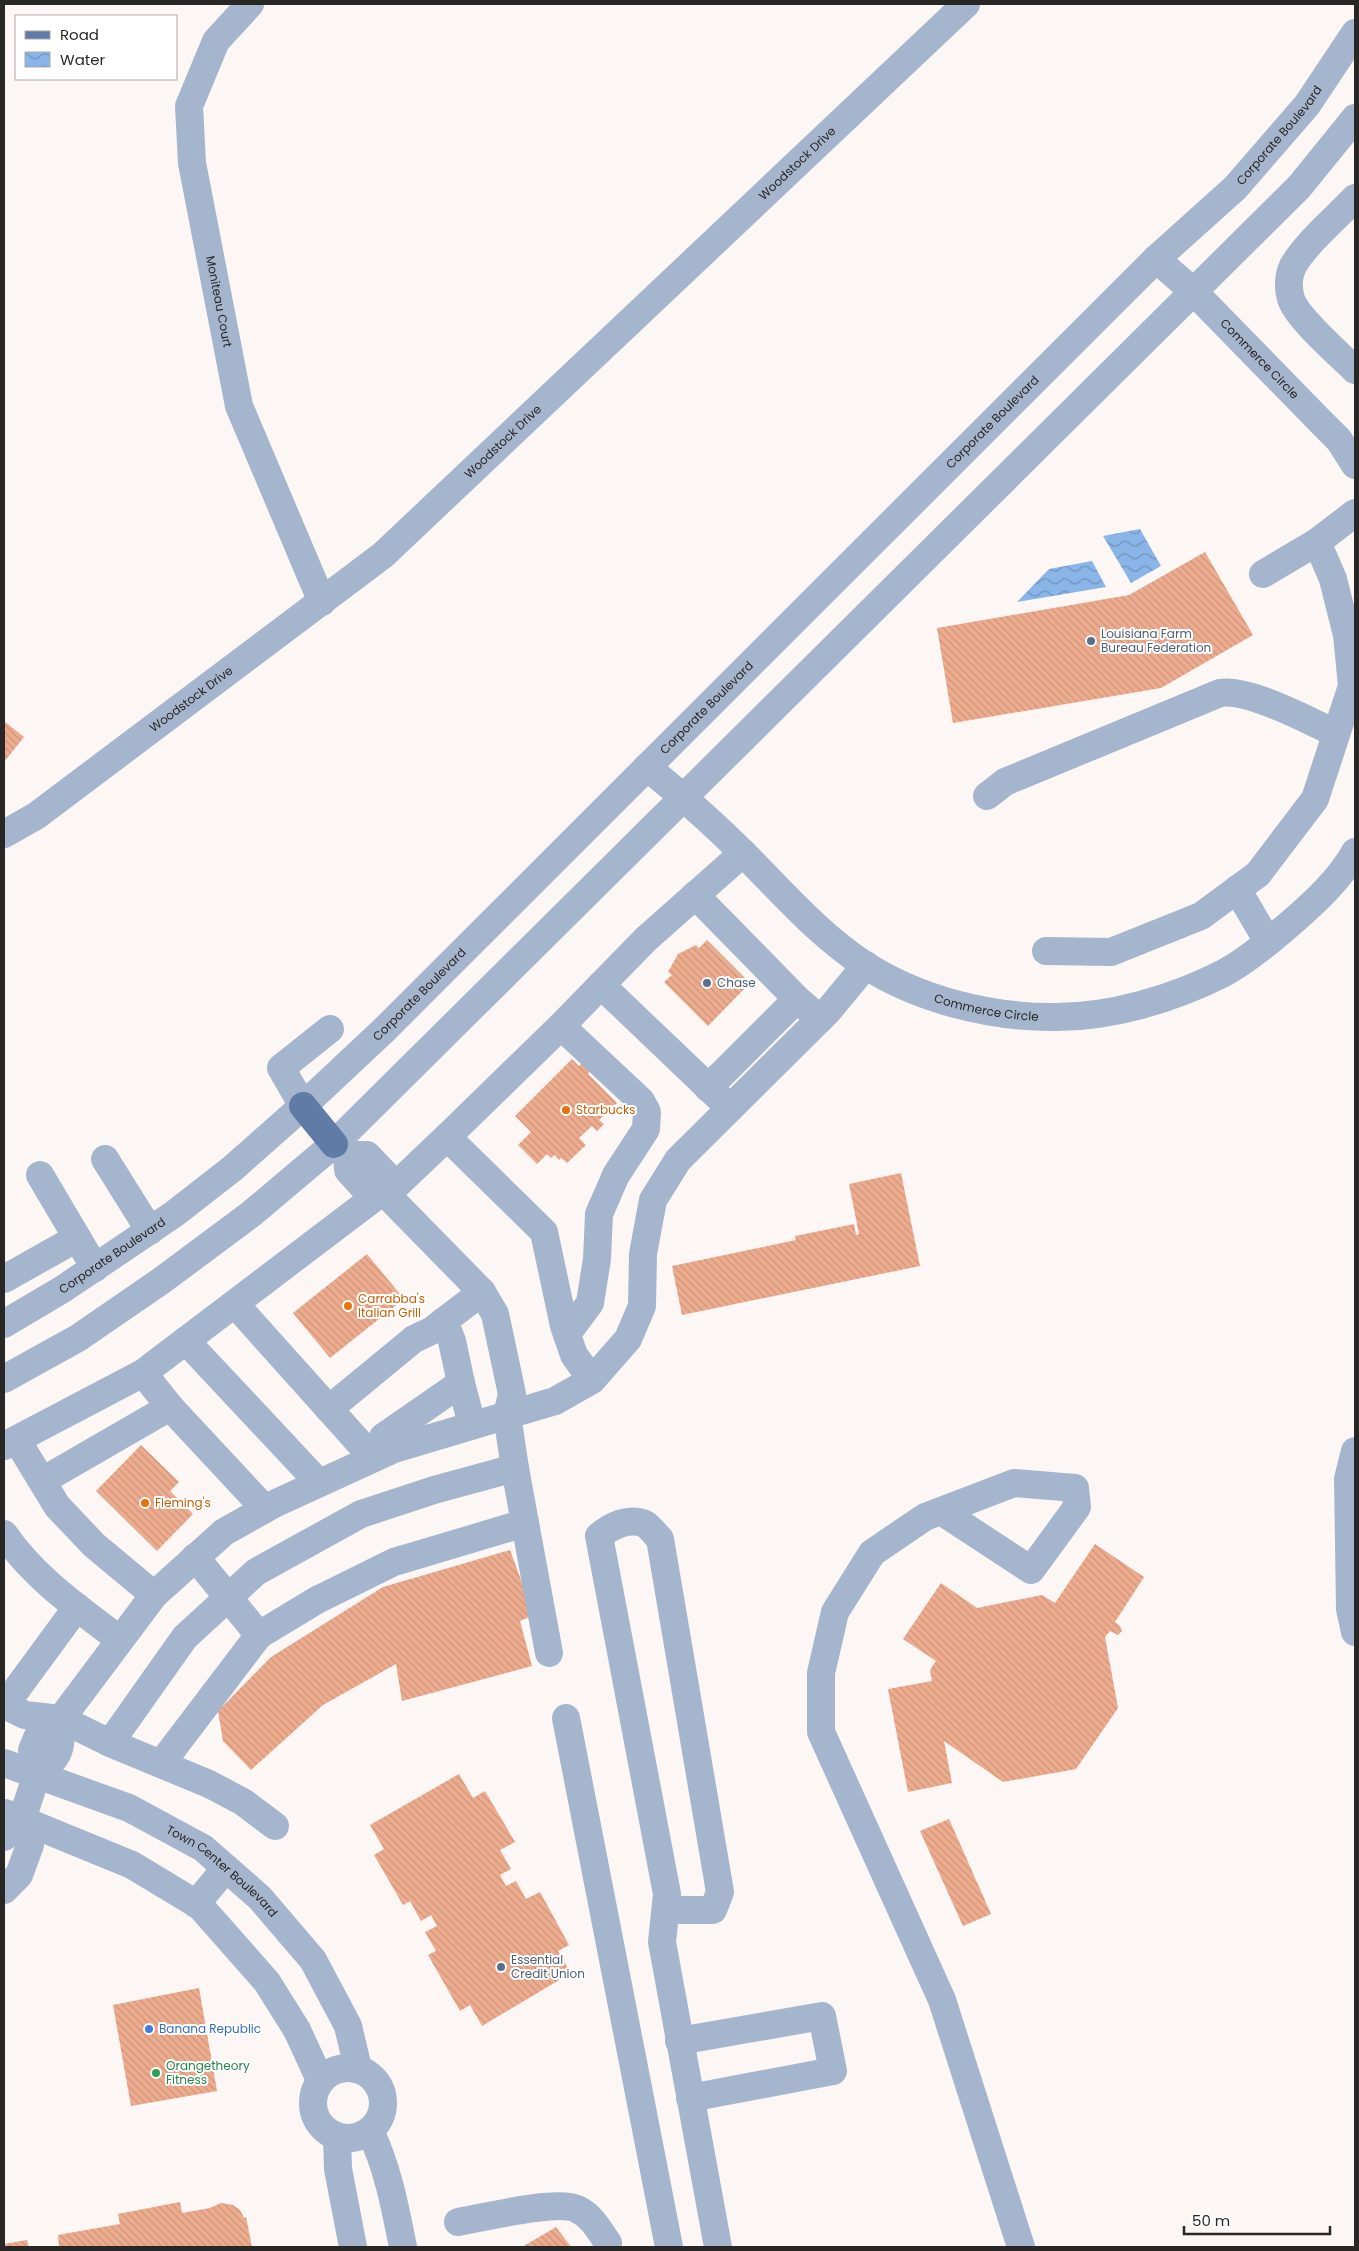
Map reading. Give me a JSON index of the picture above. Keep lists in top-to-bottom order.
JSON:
{
  "streets": {
    "street": [
      "Corporate Boulevard",
      "Woodstock Drive",
      "Moniteau Court",
      "Commerce Circle",
      "Town Center Boulevard"
    ]
  },
  "crossings": [
    ["Corporate Boulevard", "Commerce Circle"],
    ["Woodstock Drive", "Moniteau Court"]
  ],
  "places": [
    "Louisiana Farm Bureau Federation",
    "Chase",
    "Starbucks",
    "Carrabba's Italian Grill",
    "Fleming's",
    "Essential Credit Union",
    "Banana Republic",
    "Orangetheory Fitness"
  ],
  "legend": ["Road", "Water"],
  "scale_bar": "50 m"
}
